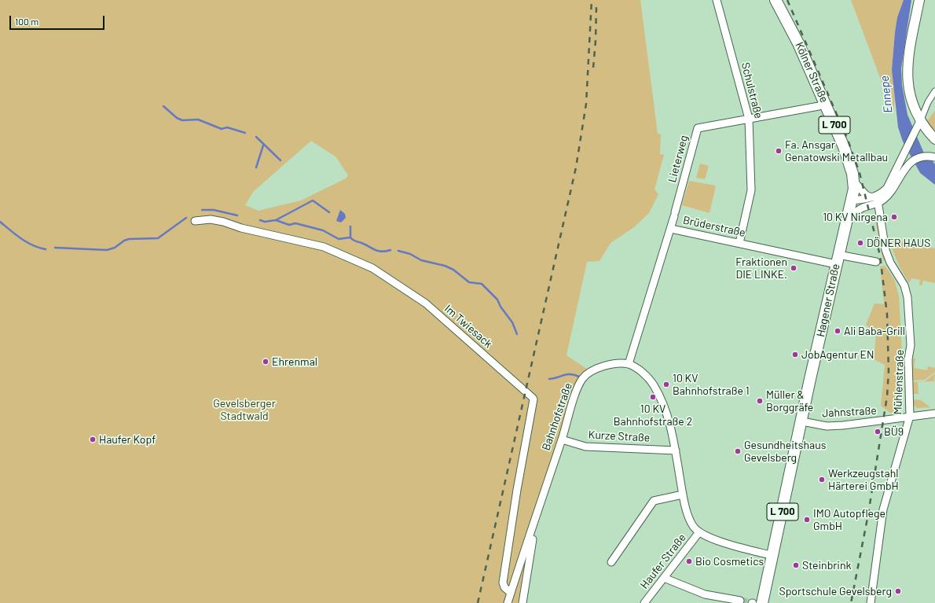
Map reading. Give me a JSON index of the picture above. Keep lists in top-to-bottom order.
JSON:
{
  "streets": {
    "main road": ["Kölner Straße", "L 700", "Hagener Straße"],
    "street": [
      "Schulstraße",
      "Lieterweg",
      "Brüderstraße",
      "Im Twiesack",
      "Mühlenstraße",
      "Jahnstraße",
      "Bahnhofstraße",
      "Kurze Straße",
      "Haufer Straße"
    ]
  },
  "crossings": [
    ["Kölner Straße", "Lieterweg"],
    ["Kölner Straße", "Hagener Straße"],
    ["Schulstraße", "Lieterweg"],
    ["Schulstraße", "Brüderstraße"],
    ["Lieterweg", "Brüderstraße"],
    ["Brüderstraße", "Hagener Straße"],
    ["Brüderstraße", "Bahnhofstraße"],
    ["Hagener Straße", "Jahnstraße"],
    ["Im Twiesack", "Bahnhofstraße"],
    ["Mühlenstraße", "Jahnstraße"],
    ["Bahnhofstraße", "Kurze Straße"]
  ],
  "water": ["Ennepe"],
  "parks": ["Gevelsberger Stadtwald"],
  "places": [
    "Fa. Ansgar Genatowski Metallbau",
    "10 KV Nirgena",
    "DÖNER HAUS",
    "Fraktionen DIE LINKE.",
    "Ali Baba-Grill",
    "JobAgentur EN",
    "Ehrenmal",
    "10 KV Bahnhofstraße 1",
    "10 KV Bahnhofstraße 2",
    "Müller & Borggräfe",
    "BÜ9",
    "Haufer Kopf",
    "Gesundheitshaus Gevelsberg",
    "Werkzeugstahl Härterei GmbH",
    "IMO Autopflege GmbH",
    "Bio Cosmetics",
    "Steinbrink",
    "Sportschule Gevelsberg"
  ],
  "scale_bar": "100 m"
}
